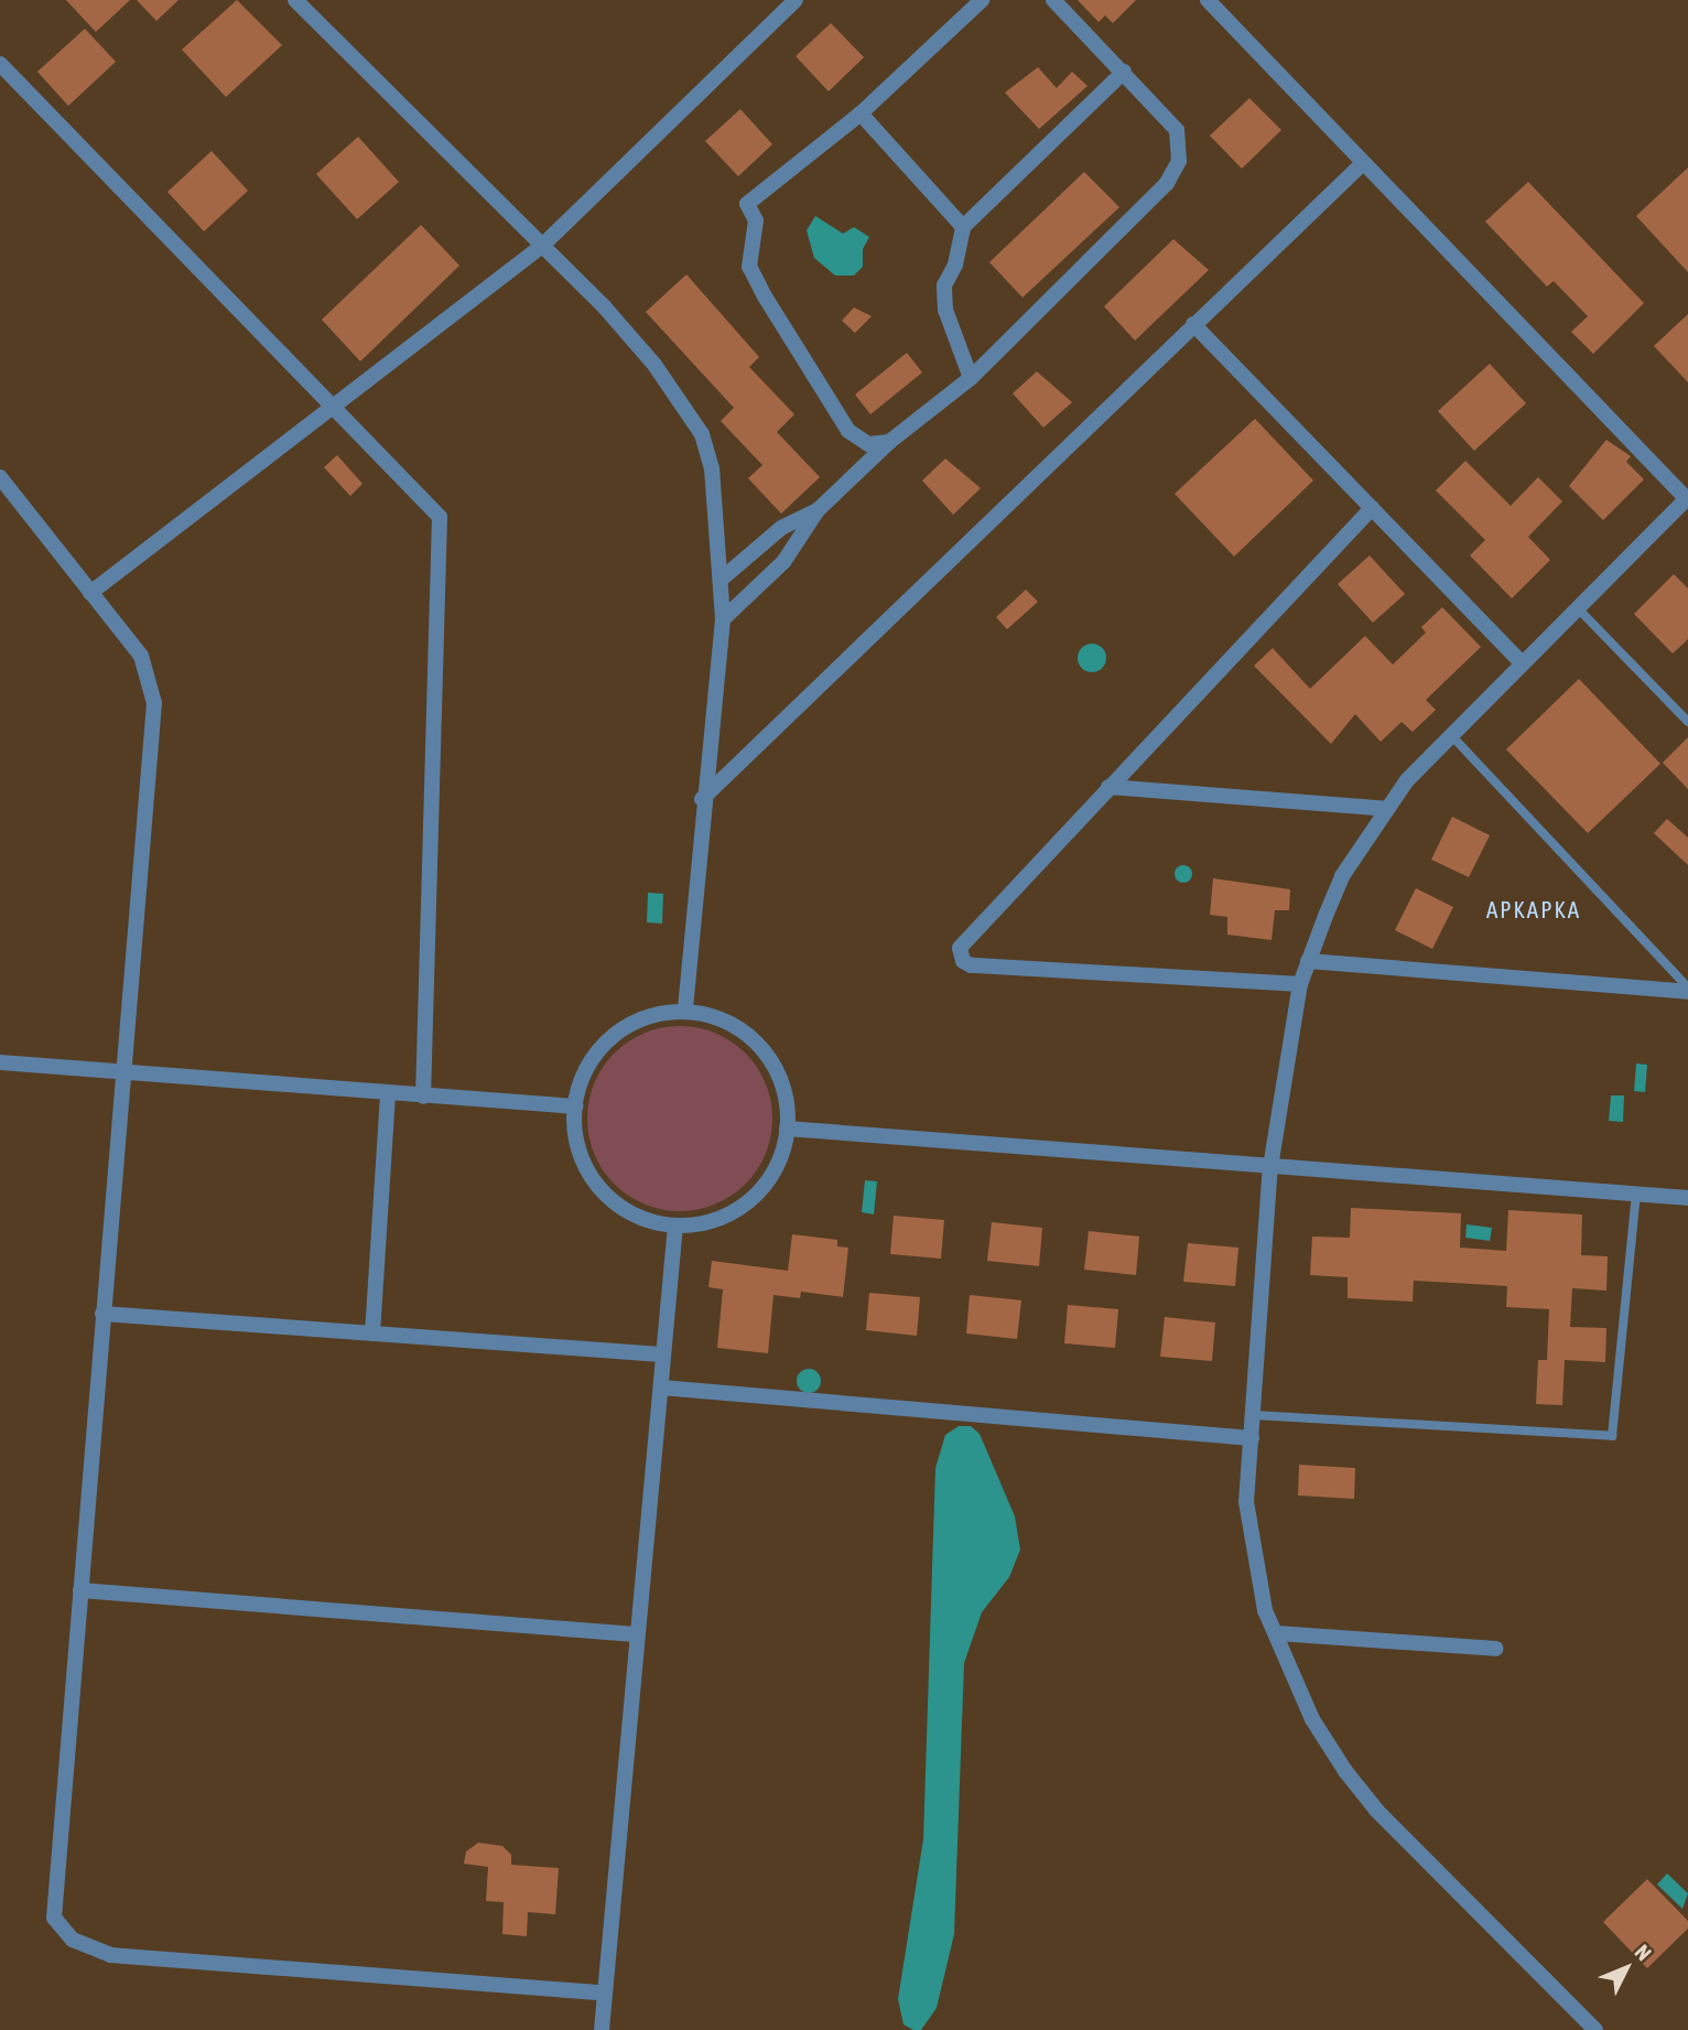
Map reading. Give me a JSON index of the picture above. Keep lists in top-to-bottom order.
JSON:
{
  "districts": ["APKAPKA"],
  "north": "top right"
}
